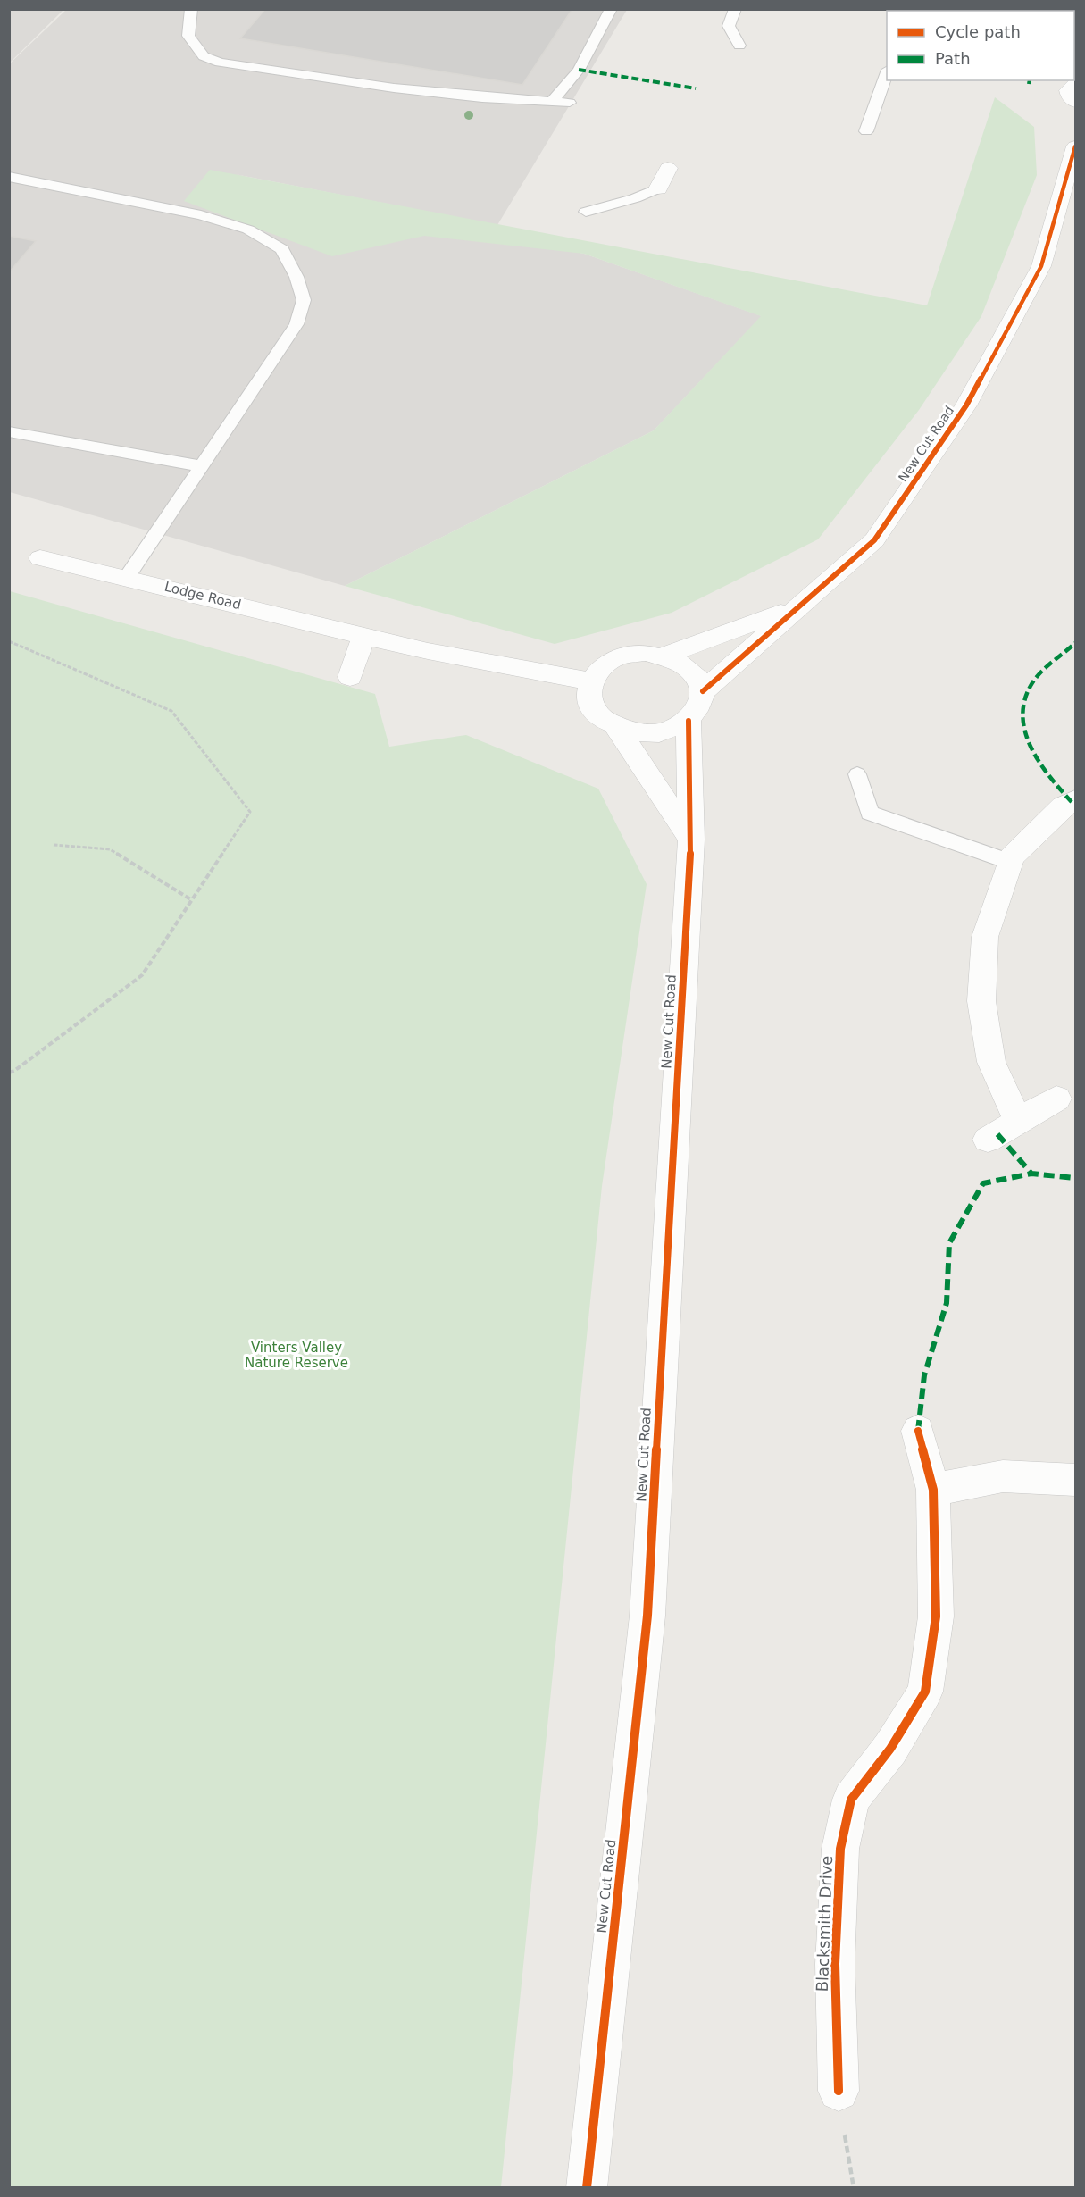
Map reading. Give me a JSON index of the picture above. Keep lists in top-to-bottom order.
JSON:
{
  "streets": {
    "street": ["New Cut Road", "Lodge Road", "Blacksmith Drive"]
  },
  "crossings": [
    ["New Cut Road", "Lodge Road"]
  ],
  "parks": ["Vinters Valley Nature Reserve"],
  "legend": ["Cycle path", "Path"]
}
